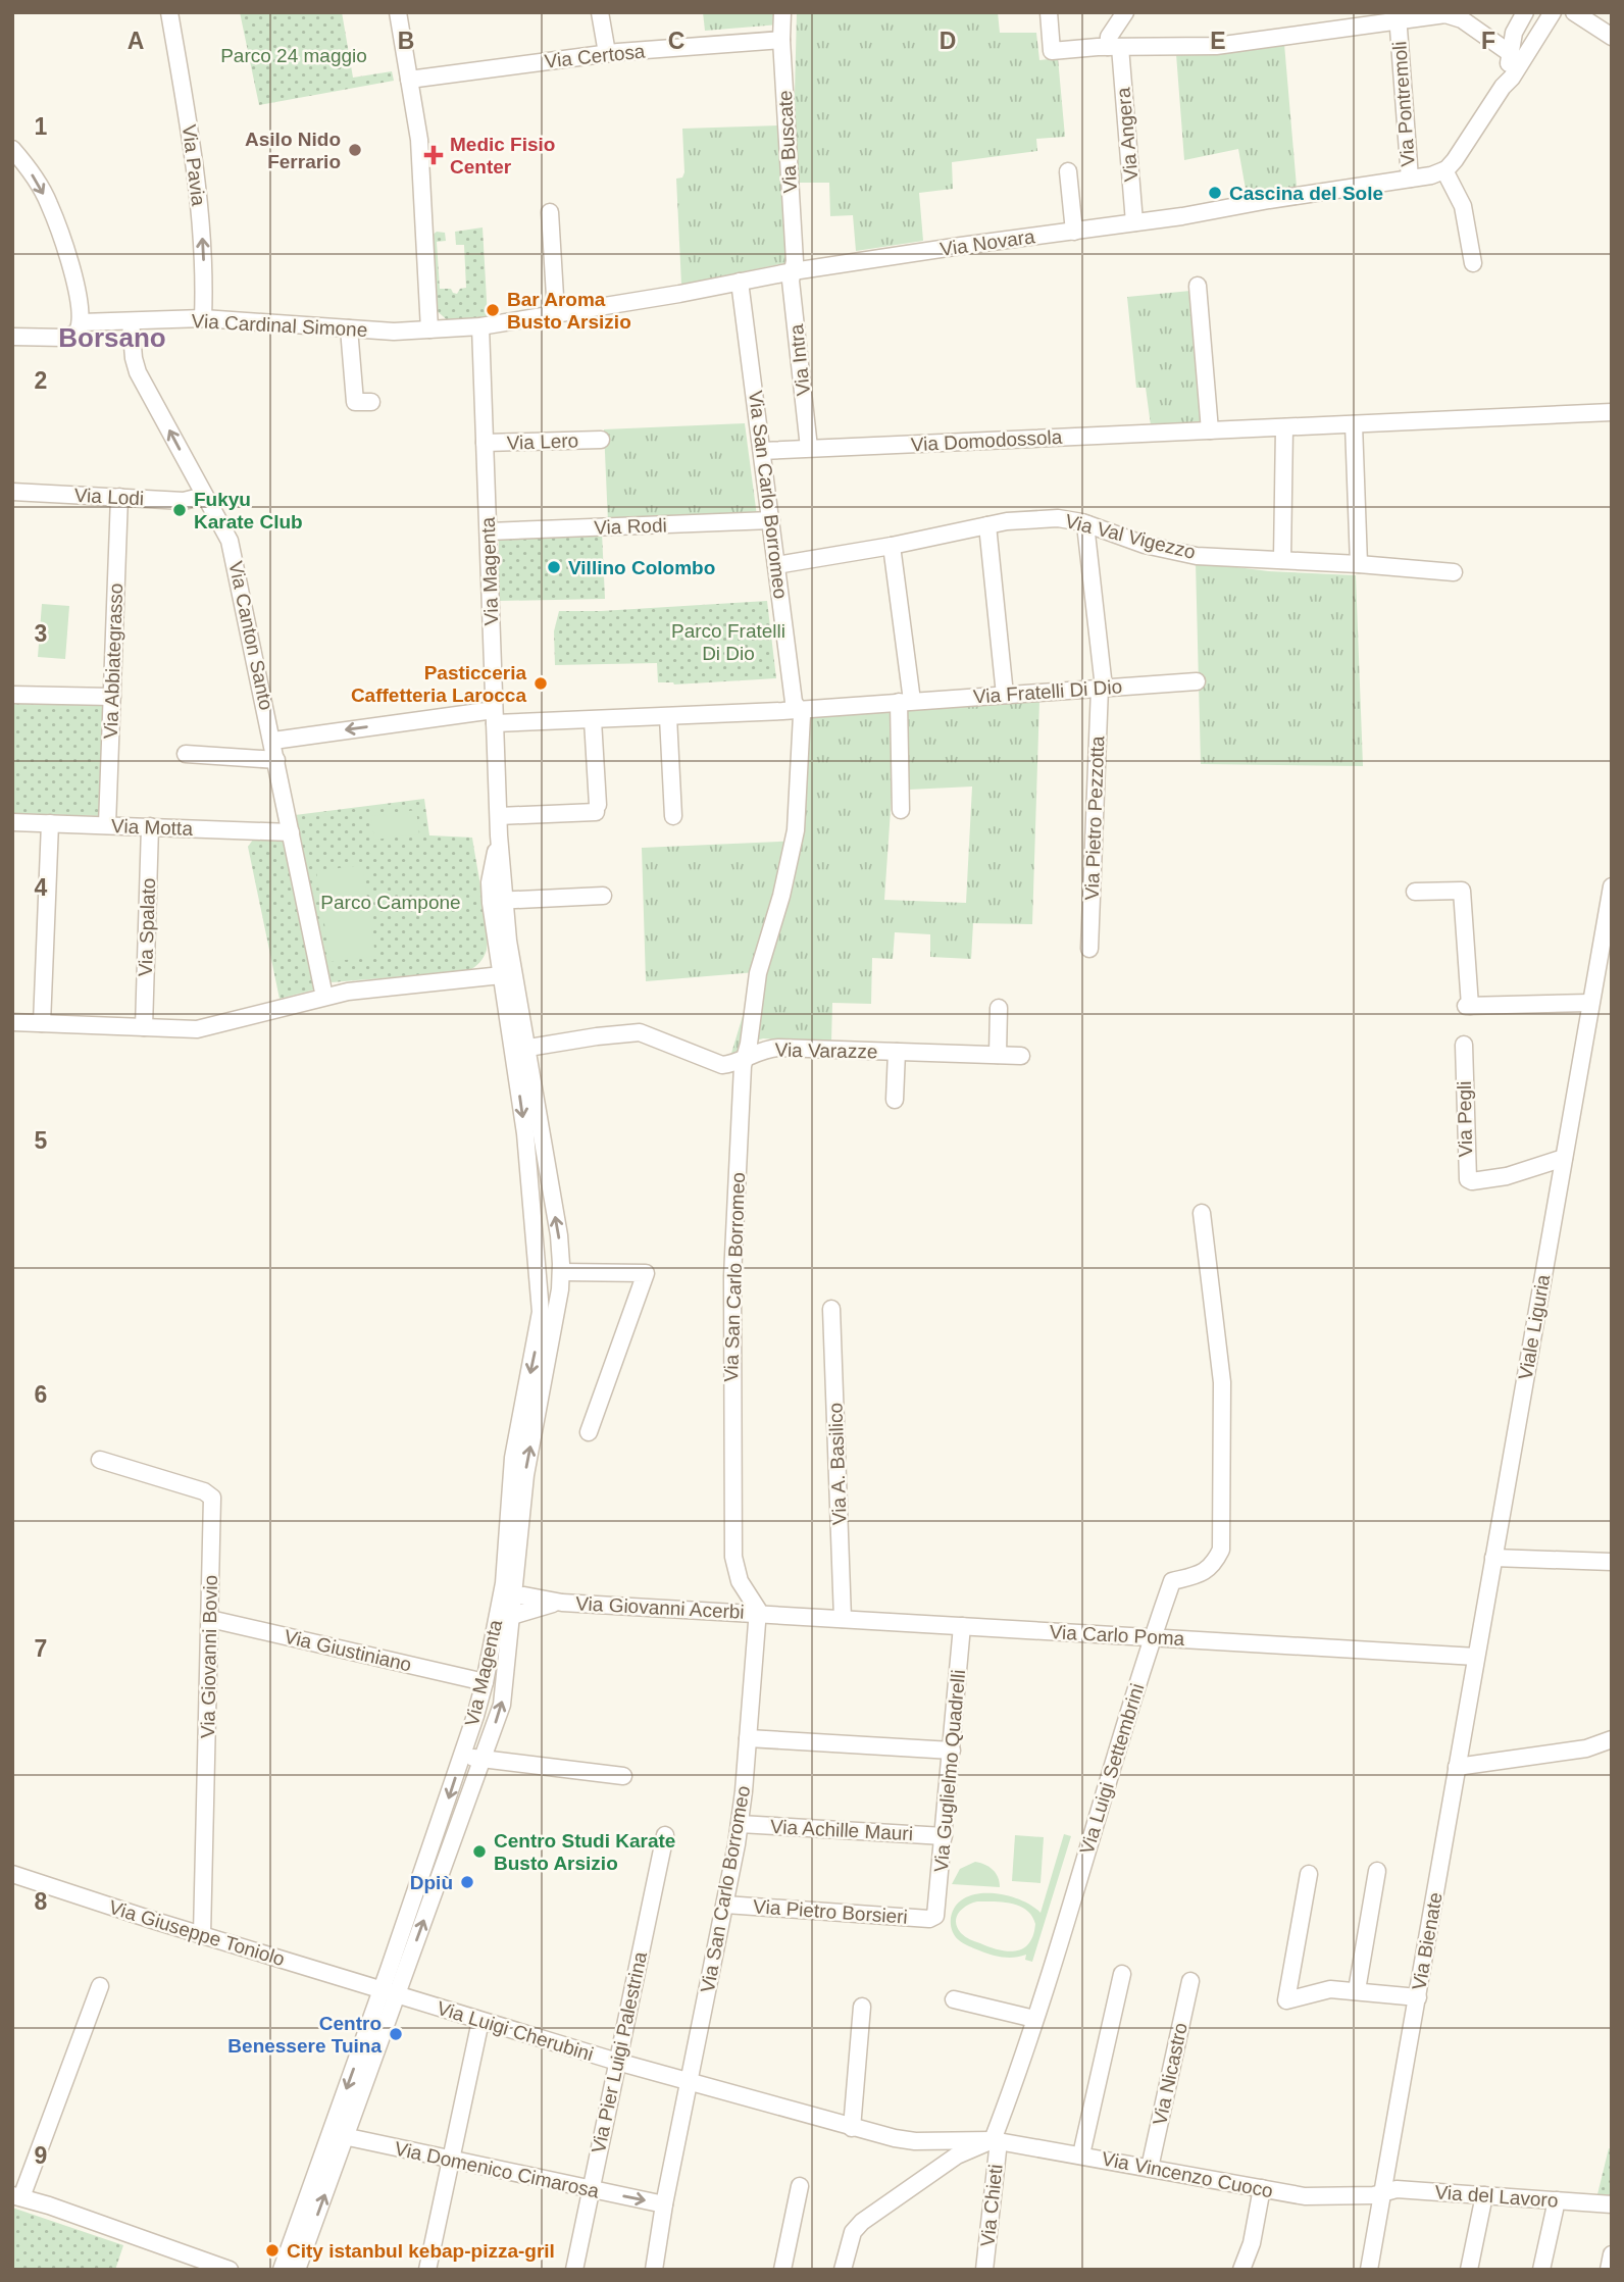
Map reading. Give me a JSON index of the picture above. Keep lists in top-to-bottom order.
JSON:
{
  "streets": {
    "street": [
      "Via Certosa",
      "Via Pontremoli",
      "Via Angera",
      "Via Buscate",
      "Via Pavia",
      "Via Novara",
      "Via Cardinal Simone",
      "Via Intra",
      "Via Domodossola",
      "Via Lero",
      "Via San Carlo Borromeo",
      "Via Lodi",
      "Via Rodi",
      "Via Val Vigezzo",
      "Via Magenta",
      "Via Canton Santo",
      "Via Abbiategrasso",
      "Via Fratelli Di Dio",
      "Via Pietro Pezzotta",
      "Via Motta",
      "Via Spalato",
      "Via Varazze",
      "Via Pegli",
      "Viale Liguria",
      "Via A. Basilico",
      "Via Giovanni Acerbi",
      "Via Carlo Poma",
      "Via Giustiniano",
      "Via Giovanni Bovio",
      "Via Luigi Settembrini",
      "Via Guglielmo Quadrelli",
      "Via Achille Mauri",
      "Via Pietro Borsieri",
      "Via Giuseppe Toniolo",
      "Via Bienate",
      "Via Luigi Cherubini",
      "Via Pier Luigi Palestrina",
      "Via Nicastro",
      "Via Domenico Cimarosa",
      "Via Vincenzo Cuoco",
      "Via del Lavoro",
      "Via Chieti"
    ]
  },
  "crossings": [
    ["Via Certosa", "Via Buscate"],
    ["Via Pontremoli", "Via Novara"],
    ["Via Angera", "Via Novara"],
    ["Via Buscate", "Via Novara"],
    ["Via Buscate", "Via Intra"],
    ["Via Pavia", "Via Cardinal Simone"],
    ["Via Novara", "Via Cardinal Simone"],
    ["Via Novara", "Via Intra"],
    ["Via Novara", "Via San Carlo Borromeo"],
    ["Via Novara", "Via Magenta"],
    ["Via Cardinal Simone", "Via Canton Santo"],
    ["Via Intra", "Via Domodossola"],
    ["Via Domodossola", "Via San Carlo Borromeo"],
    ["Via Lero", "Via Magenta"],
    ["Via San Carlo Borromeo", "Via Rodi"],
    ["Via San Carlo Borromeo", "Via Val Vigezzo"],
    ["Via San Carlo Borromeo", "Via Fratelli Di Dio"],
    ["Via San Carlo Borromeo", "Via Varazze"],
    ["Via San Carlo Borromeo", "Via Giovanni Acerbi"],
    ["Via San Carlo Borromeo", "Via Carlo Poma"],
    ["Via San Carlo Borromeo", "Via Achille Mauri"],
    ["Via San Carlo Borromeo", "Via Pietro Borsieri"],
    ["Via San Carlo Borromeo", "Via Luigi Cherubini"],
    ["Via San Carlo Borromeo", "Via Domenico Cimarosa"],
    ["Via Lodi", "Via Canton Santo"],
    ["Via Lodi", "Via Abbiategrasso"],
    ["Via Rodi", "Via Magenta"],
    ["Via Val Vigezzo", "Via Pietro Pezzotta"],
    ["Via Magenta", "Via Fratelli Di Dio"],
    ["Via Magenta", "Via Varazze"],
    ["Via Magenta", "Via Giovanni Acerbi"],
    ["Via Magenta", "Via Giustiniano"],
    ["Via Magenta", "Via Giuseppe Toniolo"],
    ["Via Magenta", "Via Luigi Cherubini"],
    ["Via Magenta", "Via Domenico Cimarosa"],
    ["Via Canton Santo", "Via Fratelli Di Dio"],
    ["Via Canton Santo", "Via Motta"],
    ["Via Abbiategrasso", "Via Motta"],
    ["Via Fratelli Di Dio", "Via Pietro Pezzotta"],
    ["Via Motta", "Via Spalato"],
    ["Via Pegli", "Viale Liguria"],
    ["Viale Liguria", "Via Carlo Poma"],
    ["Viale Liguria", "Via Bienate"],
    ["Via A. Basilico", "Via Carlo Poma"],
    ["Via Giovanni Acerbi", "Via Carlo Poma"],
    ["Via Carlo Poma", "Via Luigi Settembrini"],
    ["Via Carlo Poma", "Via Guglielmo Quadrelli"],
    ["Via Giustiniano", "Via Giovanni Bovio"],
    ["Via Giovanni Bovio", "Via Giuseppe Toniolo"],
    ["Via Luigi Settembrini", "Via Vincenzo Cuoco"],
    ["Via Luigi Settembrini", "Via Chieti"],
    ["Via Guglielmo Quadrelli", "Via Achille Mauri"],
    ["Via Guglielmo Quadrelli", "Via Pietro Borsieri"],
    ["Via Giuseppe Toniolo", "Via Luigi Cherubini"],
    ["Via Bienate", "Via Vincenzo Cuoco"],
    ["Via Bienate", "Via del Lavoro"],
    ["Via Luigi Cherubini", "Via Pier Luigi Palestrina"],
    ["Via Luigi Cherubini", "Via Vincenzo Cuoco"],
    ["Via Pier Luigi Palestrina", "Via Domenico Cimarosa"],
    ["Via Nicastro", "Via Vincenzo Cuoco"],
    ["Via Vincenzo Cuoco", "Via del Lavoro"],
    ["Via Vincenzo Cuoco", "Via Chieti"]
  ],
  "districts": ["Borsano"],
  "parks": ["Parco 24 maggio", "Parco Fratelli Di Dio", "Parco Campone"],
  "places": {
    "other": [
      "Asilo Nido Ferrario",
      "Cascina del Sole",
      "Bar Aroma Busto Arsizio",
      "Fukyu Karate Club",
      "Villino Colombo",
      "Pasticceria Caffetteria Larocca",
      "Centro Studi Karate Busto Arsizio",
      "Dpiù",
      "Centro Benessere Tuina",
      "City istanbul kebap-pizza-gril"
    ],
    "health": ["Medic Fisio Center"]
  },
  "grid": {
    "columns": [
      "A",
      "B",
      "C",
      "D",
      "E",
      "F"
    ],
    "rows": [
      "1",
      "2",
      "3",
      "4",
      "5",
      "6",
      "7",
      "8",
      "9"
    ]
  }
}
